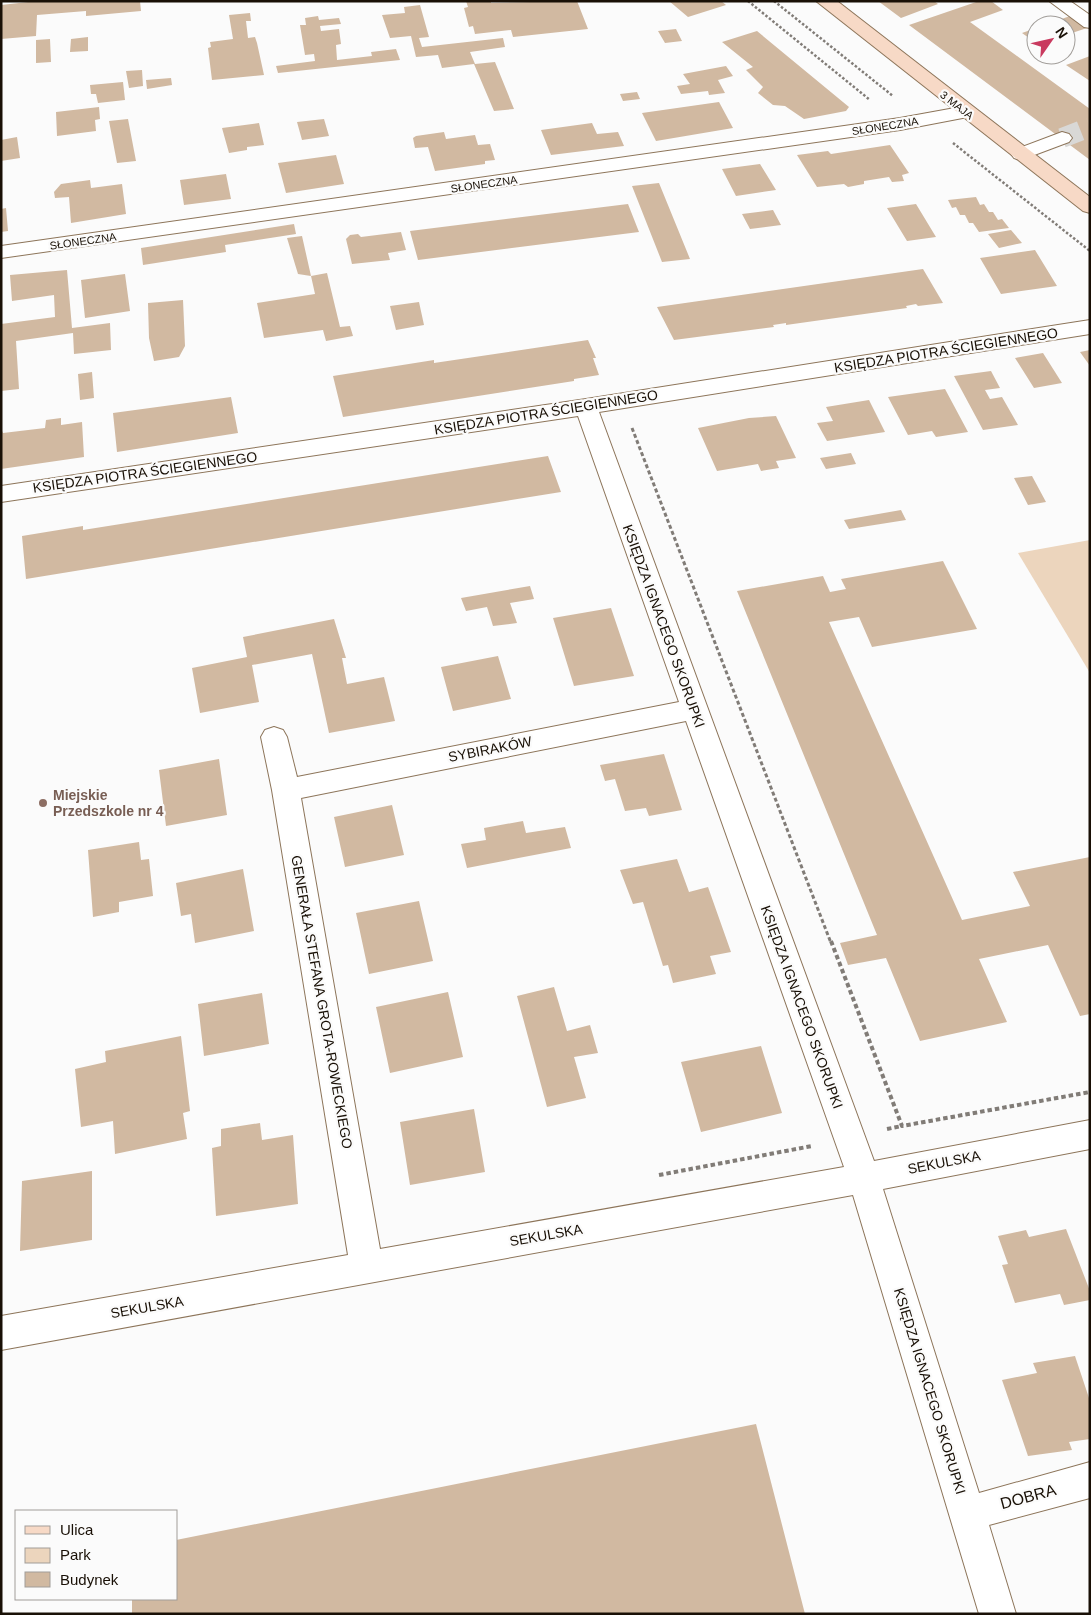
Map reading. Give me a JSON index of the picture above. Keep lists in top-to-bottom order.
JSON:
{
  "streets": {
    "main road": ["3 MAJA"],
    "street": [
      "SŁONECZNA",
      "KSIĘDZA PIOTRA ŚCIEGIENNEGO",
      "KSIĘDZA IGNACEGO SKORUPKI",
      "SYBIRAKÓW",
      "GENERAŁA STEFANA GROTA-ROWECKIEGO",
      "SEKULSKA",
      "DOBRA"
    ]
  },
  "crossings": [
    ["3 MAJA", "SŁONECZNA"],
    ["KSIĘDZA PIOTRA ŚCIEGIENNEGO", "KSIĘDZA IGNACEGO SKORUPKI"],
    ["KSIĘDZA IGNACEGO SKORUPKI", "SYBIRAKÓW"],
    ["KSIĘDZA IGNACEGO SKORUPKI", "SEKULSKA"],
    ["KSIĘDZA IGNACEGO SKORUPKI", "DOBRA"],
    ["SYBIRAKÓW", "GENERAŁA STEFANA GROTA-ROWECKIEGO"],
    ["GENERAŁA STEFANA GROTA-ROWECKIEGO", "SEKULSKA"]
  ],
  "places": ["Miejskie Przedszkole nr 4"],
  "legend": ["Ulica", "Park", "Budynek"],
  "north": "top right"
}
